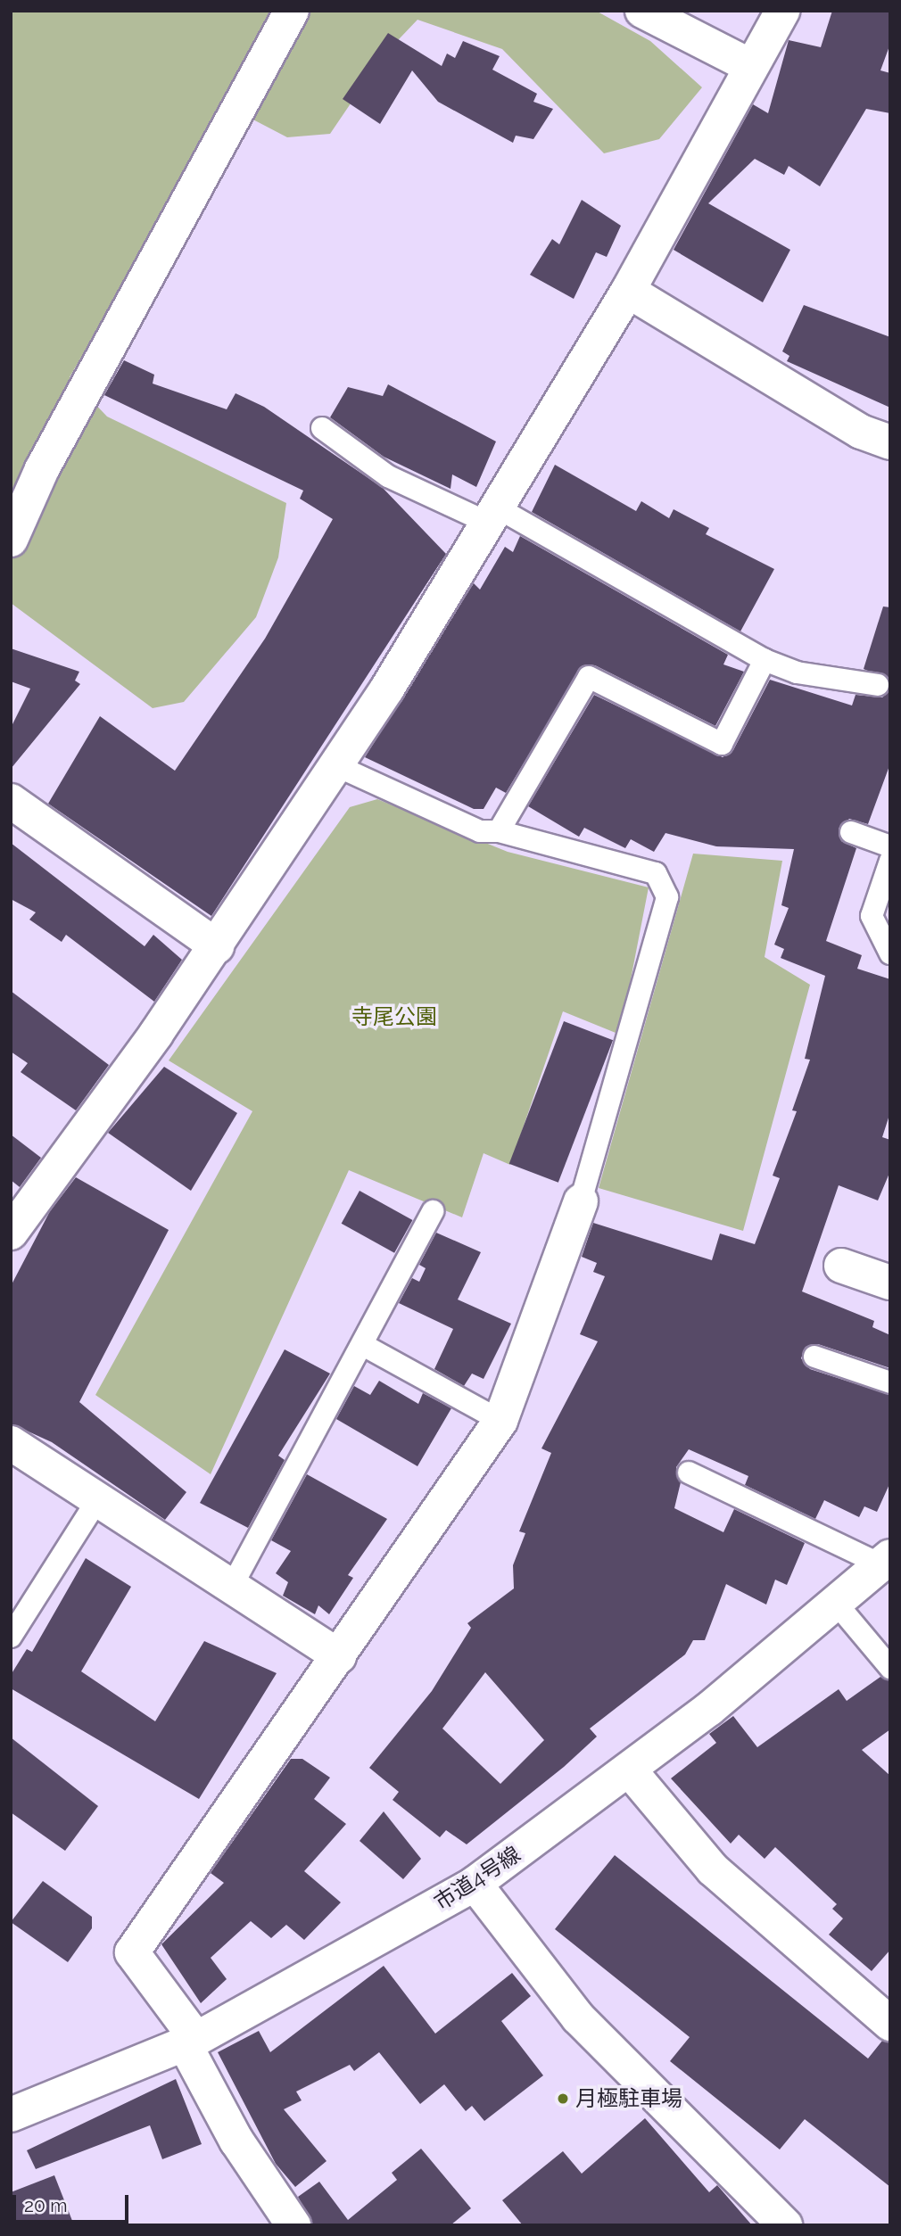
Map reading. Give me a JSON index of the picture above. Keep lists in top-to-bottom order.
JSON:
{
  "streets": {
    "street": ["市道4号線"]
  },
  "parks": ["寺尾公園"],
  "places": ["月極駐車場"],
  "scale_bar": "20 m"
}
